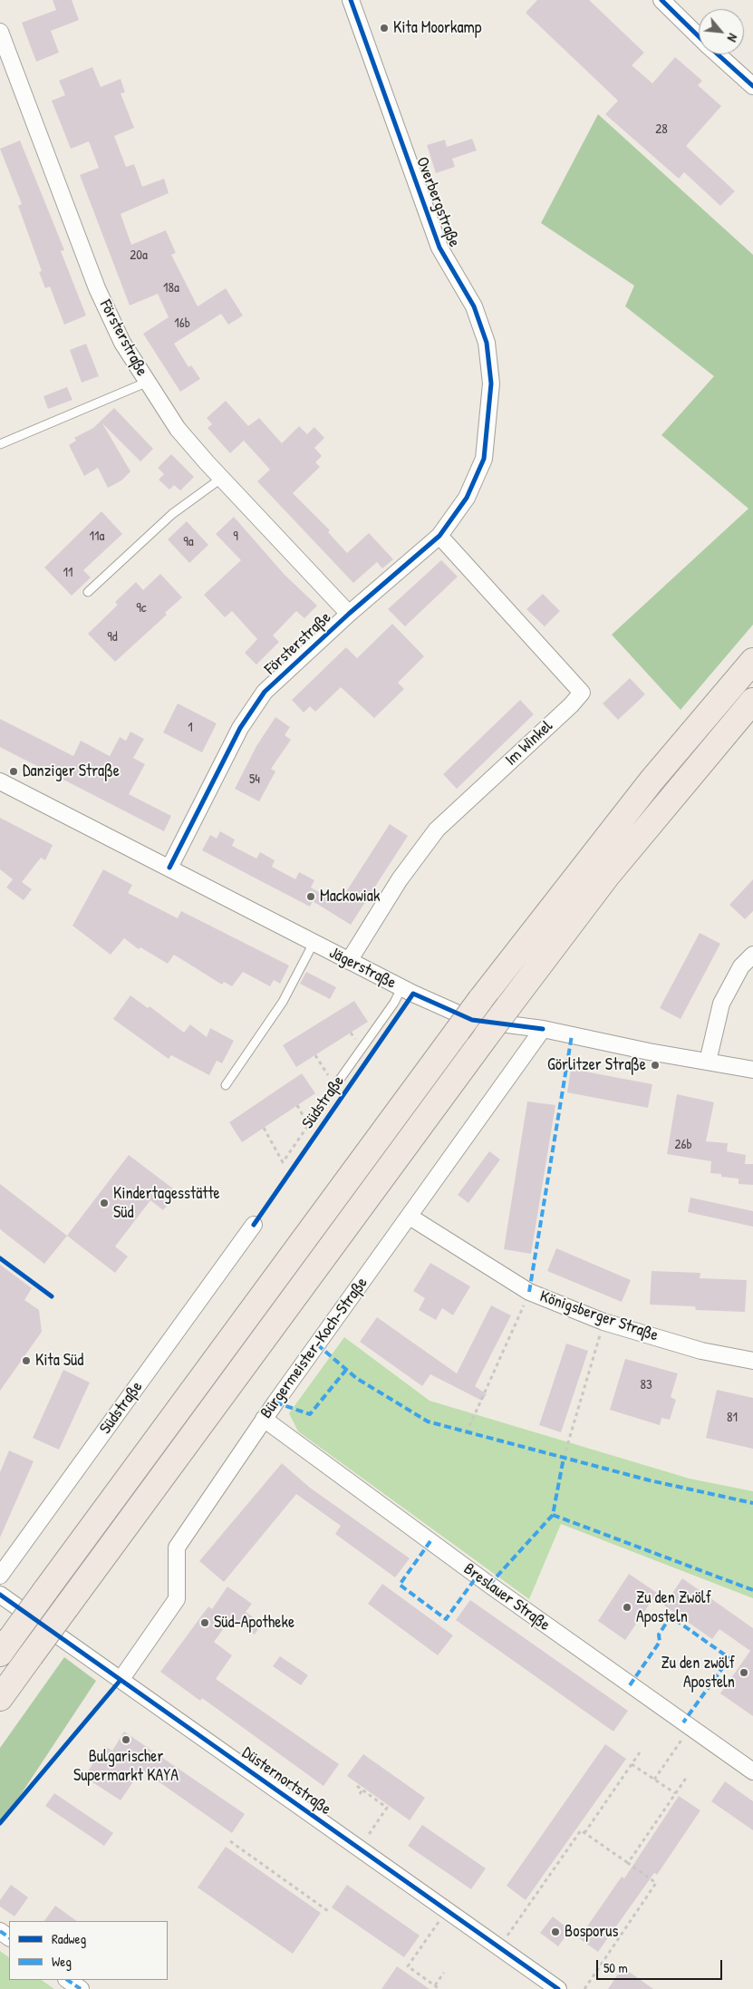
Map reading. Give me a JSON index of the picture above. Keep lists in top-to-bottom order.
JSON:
{
  "streets": {
    "street": [
      "Overbergstraße",
      "Försterstraße",
      "Im Winkel",
      "Jägerstraße",
      "Südstraße",
      "Königsberger Straße",
      "Bürgermeister-Koch-Straße",
      "Breslauer Straße",
      "Düsternortstraße"
    ]
  },
  "crossings": [
    ["Overbergstraße", "Försterstraße"],
    ["Overbergstraße", "Im Winkel"],
    ["Försterstraße", "Im Winkel"],
    ["Försterstraße", "Jägerstraße"],
    ["Im Winkel", "Jägerstraße"],
    ["Jägerstraße", "Bürgermeister-Koch-Straße"],
    ["Königsberger Straße", "Bürgermeister-Koch-Straße"],
    ["Bürgermeister-Koch-Straße", "Breslauer Straße"],
    ["Bürgermeister-Koch-Straße", "Düsternortstraße"]
  ],
  "places": [
    "Kita Moorkamp",
    "Danziger Straße",
    "Mackowiak",
    "Görlitzer Straße",
    "Kindertagesstätte Süd",
    "Kita Süd",
    "Zu den Zwölf Aposteln",
    "Süd-Apotheke",
    "Zu den zwölf Aposteln",
    "Bulgarischer Supermarkt KAYA",
    "Bosporus"
  ],
  "house_numbers": [
    "28",
    "20a",
    "18a",
    "16b",
    "11a",
    "9",
    "9a",
    "11",
    "9c",
    "9d",
    "1",
    "54",
    "26b",
    "83",
    "81"
  ],
  "legend": ["Radweg", "Weg"],
  "scale_bar": "50 m",
  "north": "bottom right"
}
